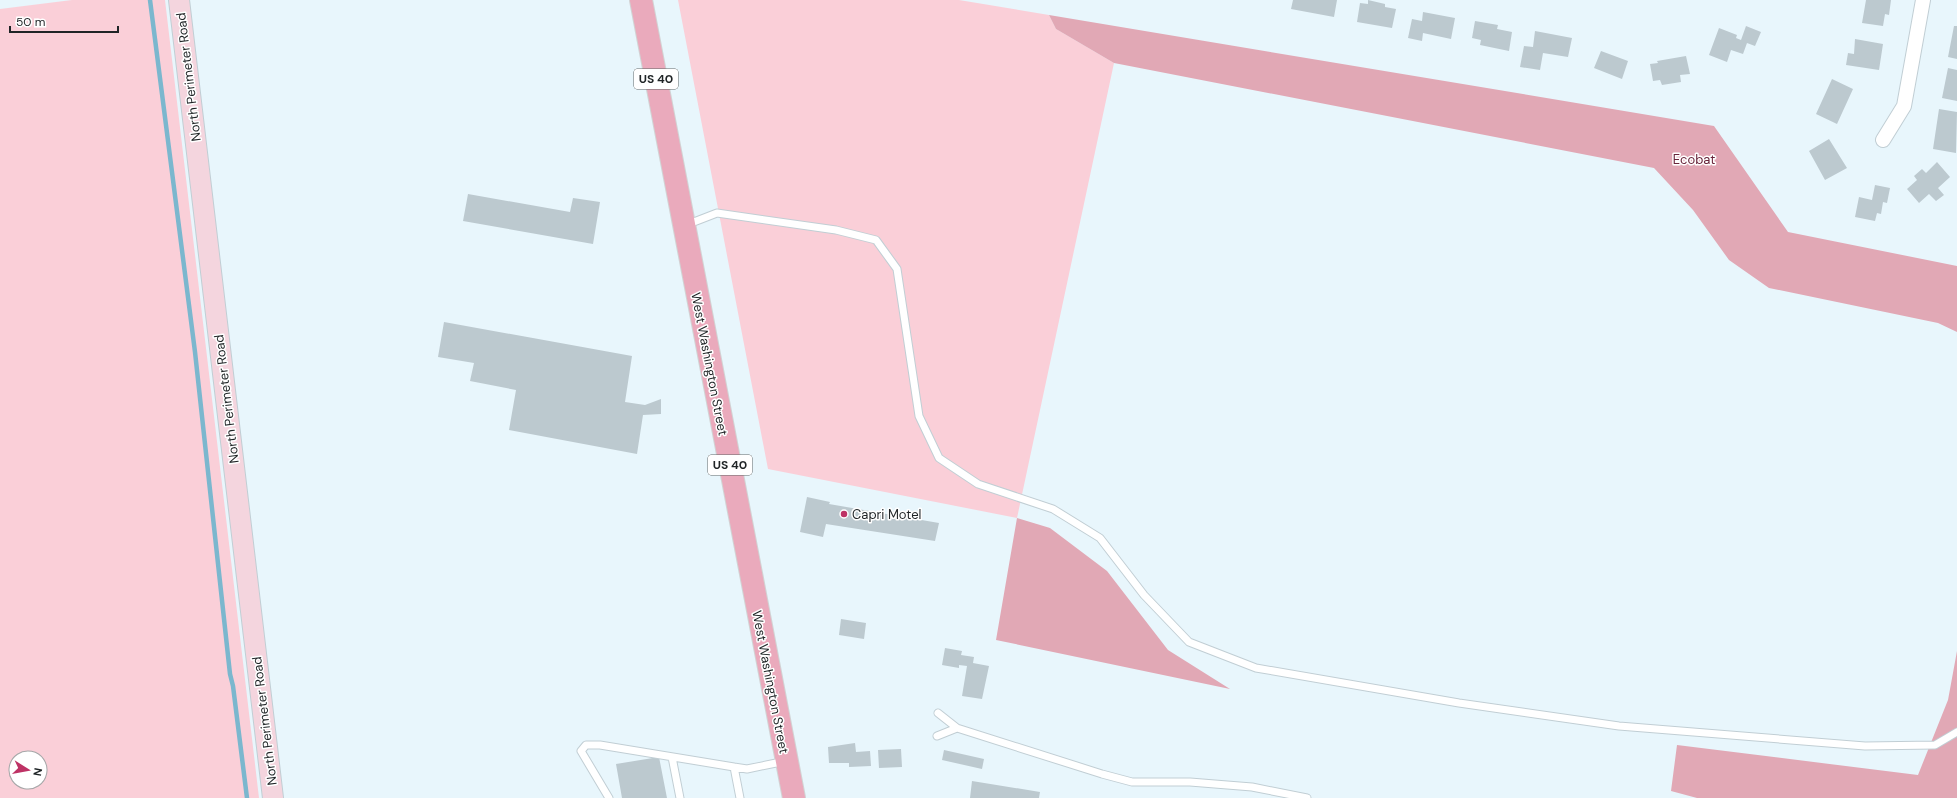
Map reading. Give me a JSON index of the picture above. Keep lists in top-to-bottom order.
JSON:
{
  "streets": {
    "main road": ["US 40", "West Washington Street"],
    "street": ["North Perimeter Road"]
  },
  "parks": ["Ecobat"],
  "places": ["Capri Motel"],
  "scale_bar": "50 m",
  "north": "right"
}
